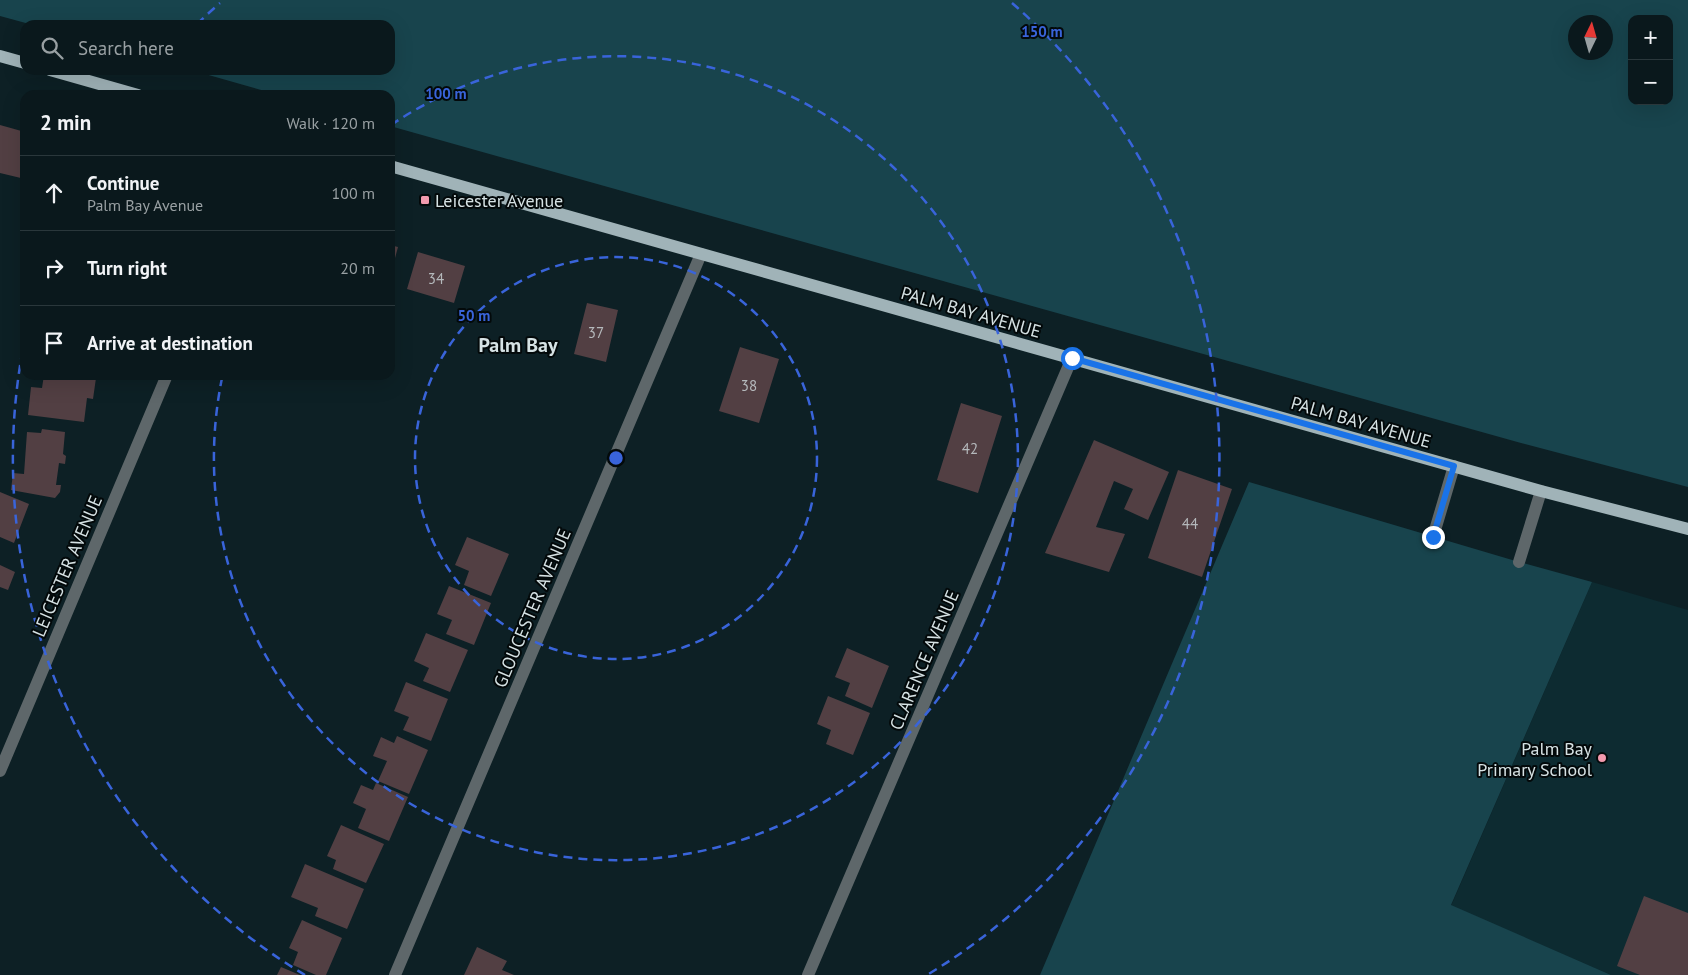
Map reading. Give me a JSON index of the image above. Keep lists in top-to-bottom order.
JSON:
{
  "streets": {
    "main road": ["PALM BAY AVENUE"],
    "street": ["LEICESTER AVENUE", "GLOUCESTER AVENUE", "CLARENCE AVENUE"]
  },
  "crossings": [
    ["PALM BAY AVENUE", "GLOUCESTER AVENUE"],
    ["PALM BAY AVENUE", "CLARENCE AVENUE"]
  ],
  "districts": ["Palm Bay"],
  "places": {
    "transit": ["Leicester Avenue"],
    "other": ["Palm Bay Primary School"]
  },
  "house_numbers": [
    "34",
    "37",
    "38",
    "42",
    "44"
  ],
  "north": "top",
  "page": {
    "map_buttons": ["+", "−"],
    "search": "Search here",
    "heading": ["2 min", "Walk · 120 m"],
    "list": [
      ["Continue", "Palm Bay Avenue", "100 m"],
      ["Turn right", "20 m"],
      "Arrive at destination"
    ]
  },
  "rings": ["150 m", "100 m", "50 m"]
}
